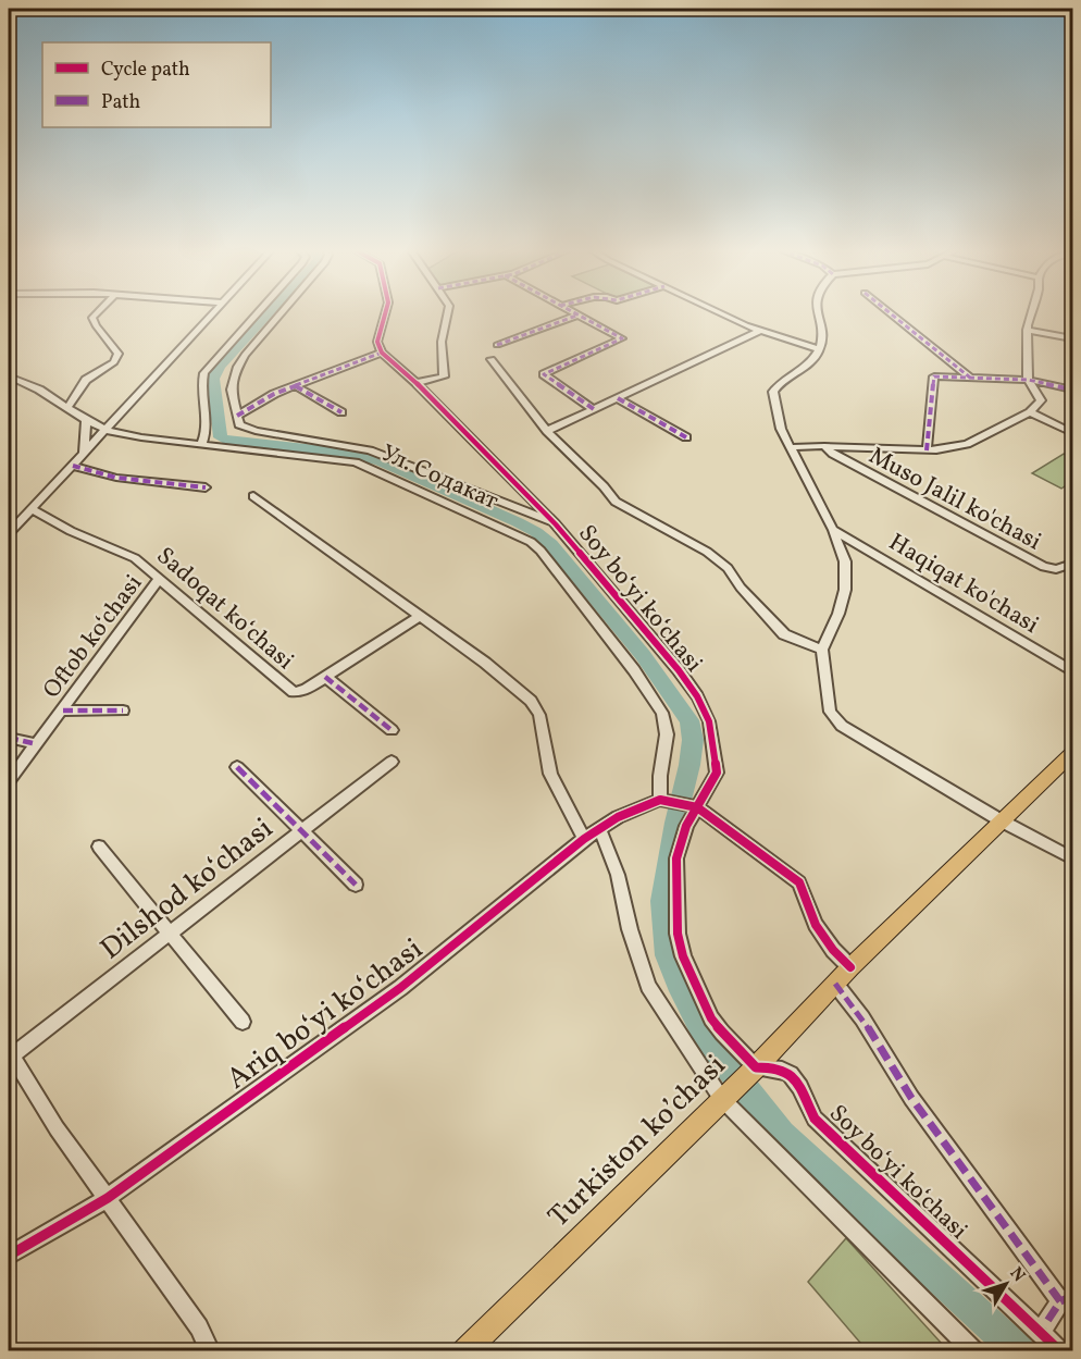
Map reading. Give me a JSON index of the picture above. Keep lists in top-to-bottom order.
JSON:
{
  "streets": {
    "main road": ["Turkiston ko’chasi"],
    "street": [
      "Ул. Содакат",
      "Muso Jalil ko'chasi",
      "Haqiqat ko'chasi",
      "Soy boʻyi koʻchasi",
      "Sadoqat koʻchasi",
      "Oftob koʻchasi",
      "Dilshod koʻchasi",
      "Ariq boʻyi koʻchasi"
    ]
  },
  "crossings": [
    ["Ул. Содакат", "Ariq boʻyi koʻchasi"],
    ["Soy boʻyi koʻchasi", "Turkiston ko’chasi"],
    ["Sadoqat koʻchasi", "Oftob koʻchasi"]
  ],
  "legend": ["Cycle path", "Path"],
  "north": "top right"
}
